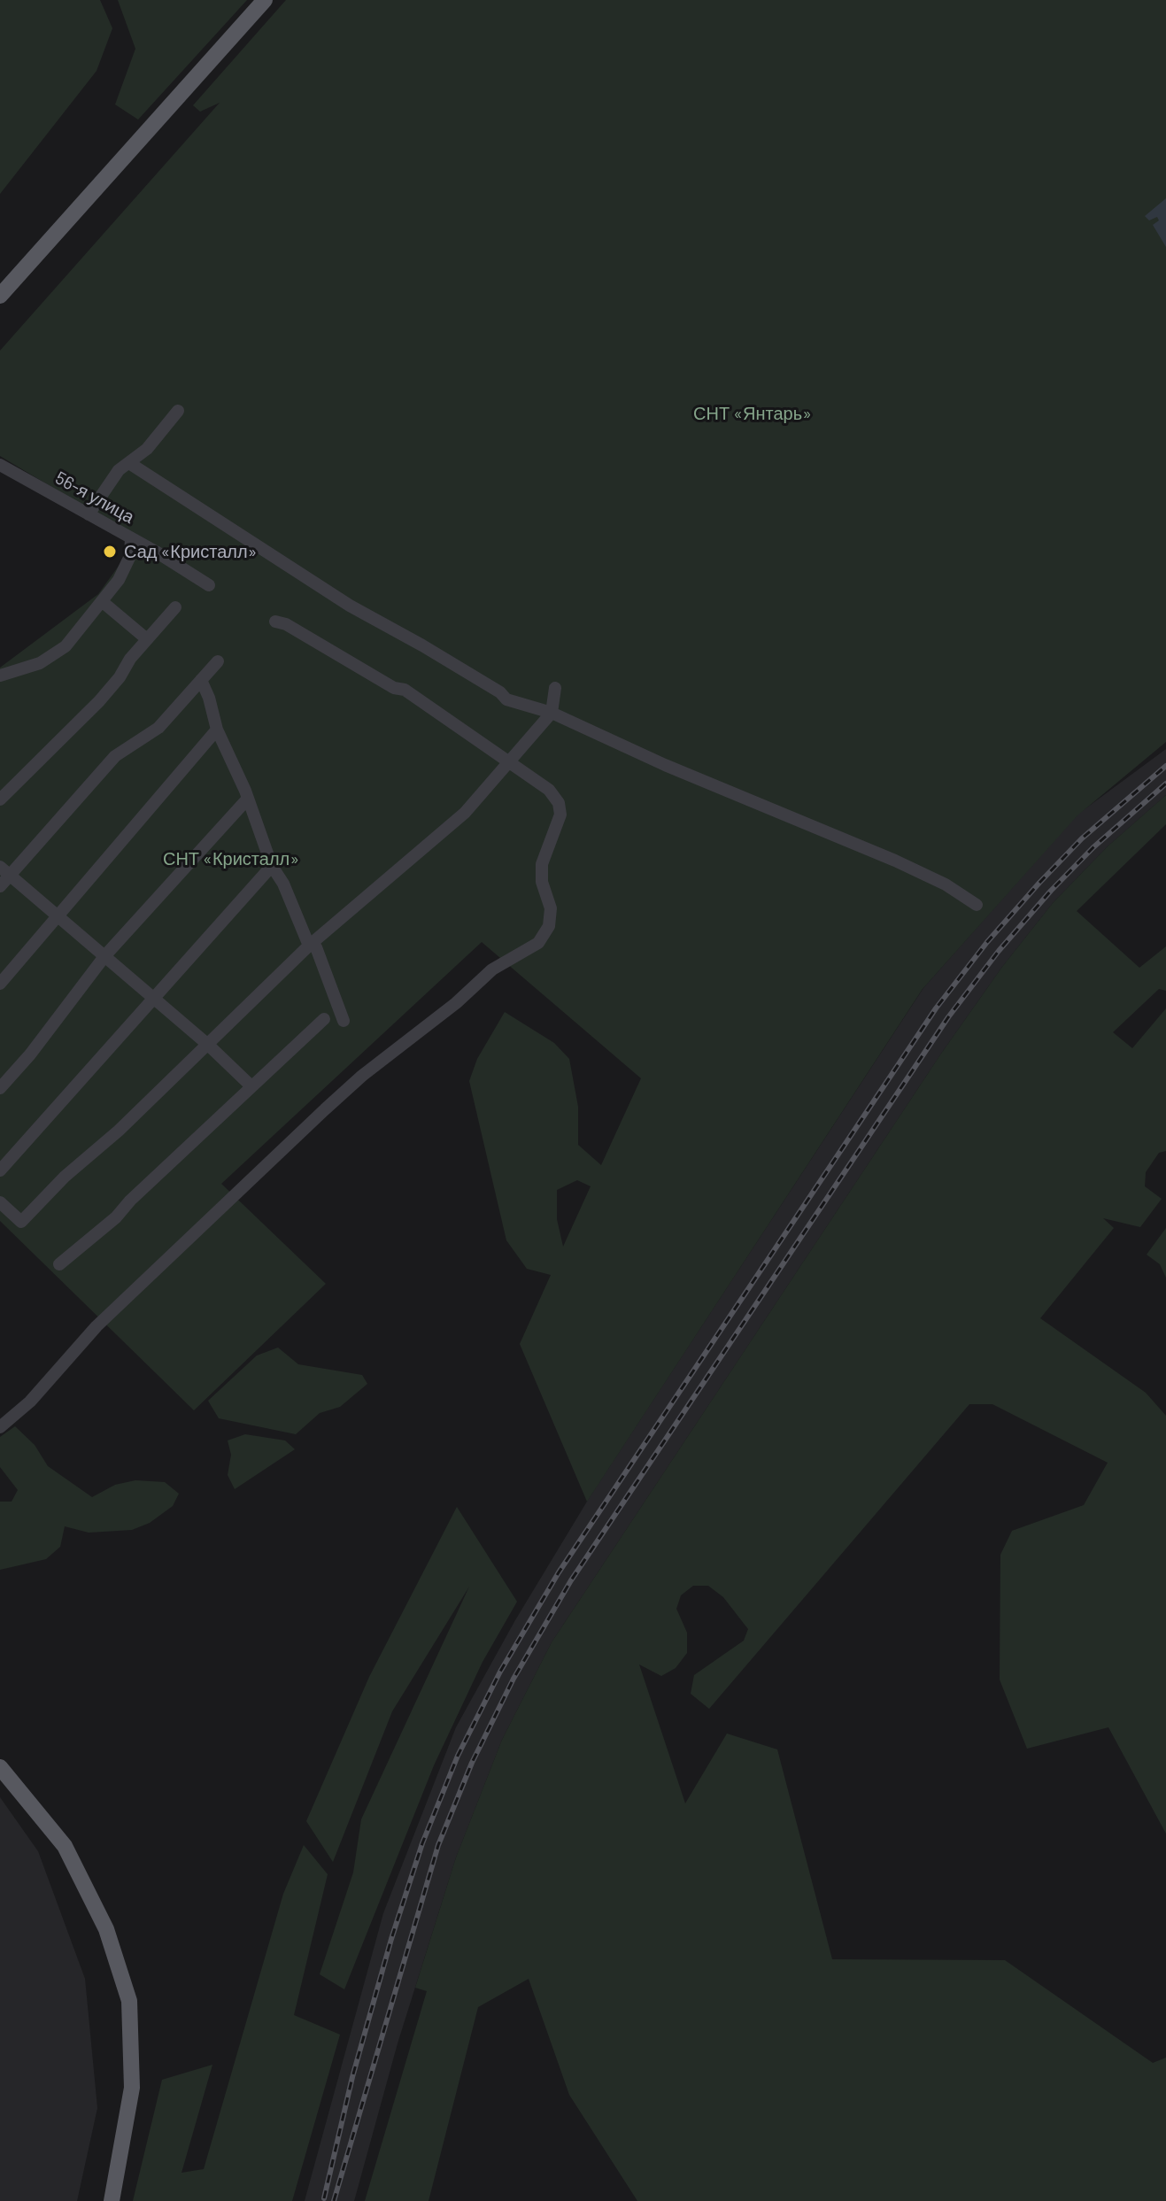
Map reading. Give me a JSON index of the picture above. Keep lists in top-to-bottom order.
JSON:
{
  "streets": {
    "street": ["56-я улица"]
  },
  "parks": ["СНТ «Янтарь»", "СНТ «Кристалл»"],
  "places": ["Сад «Кристалл»"]
}
